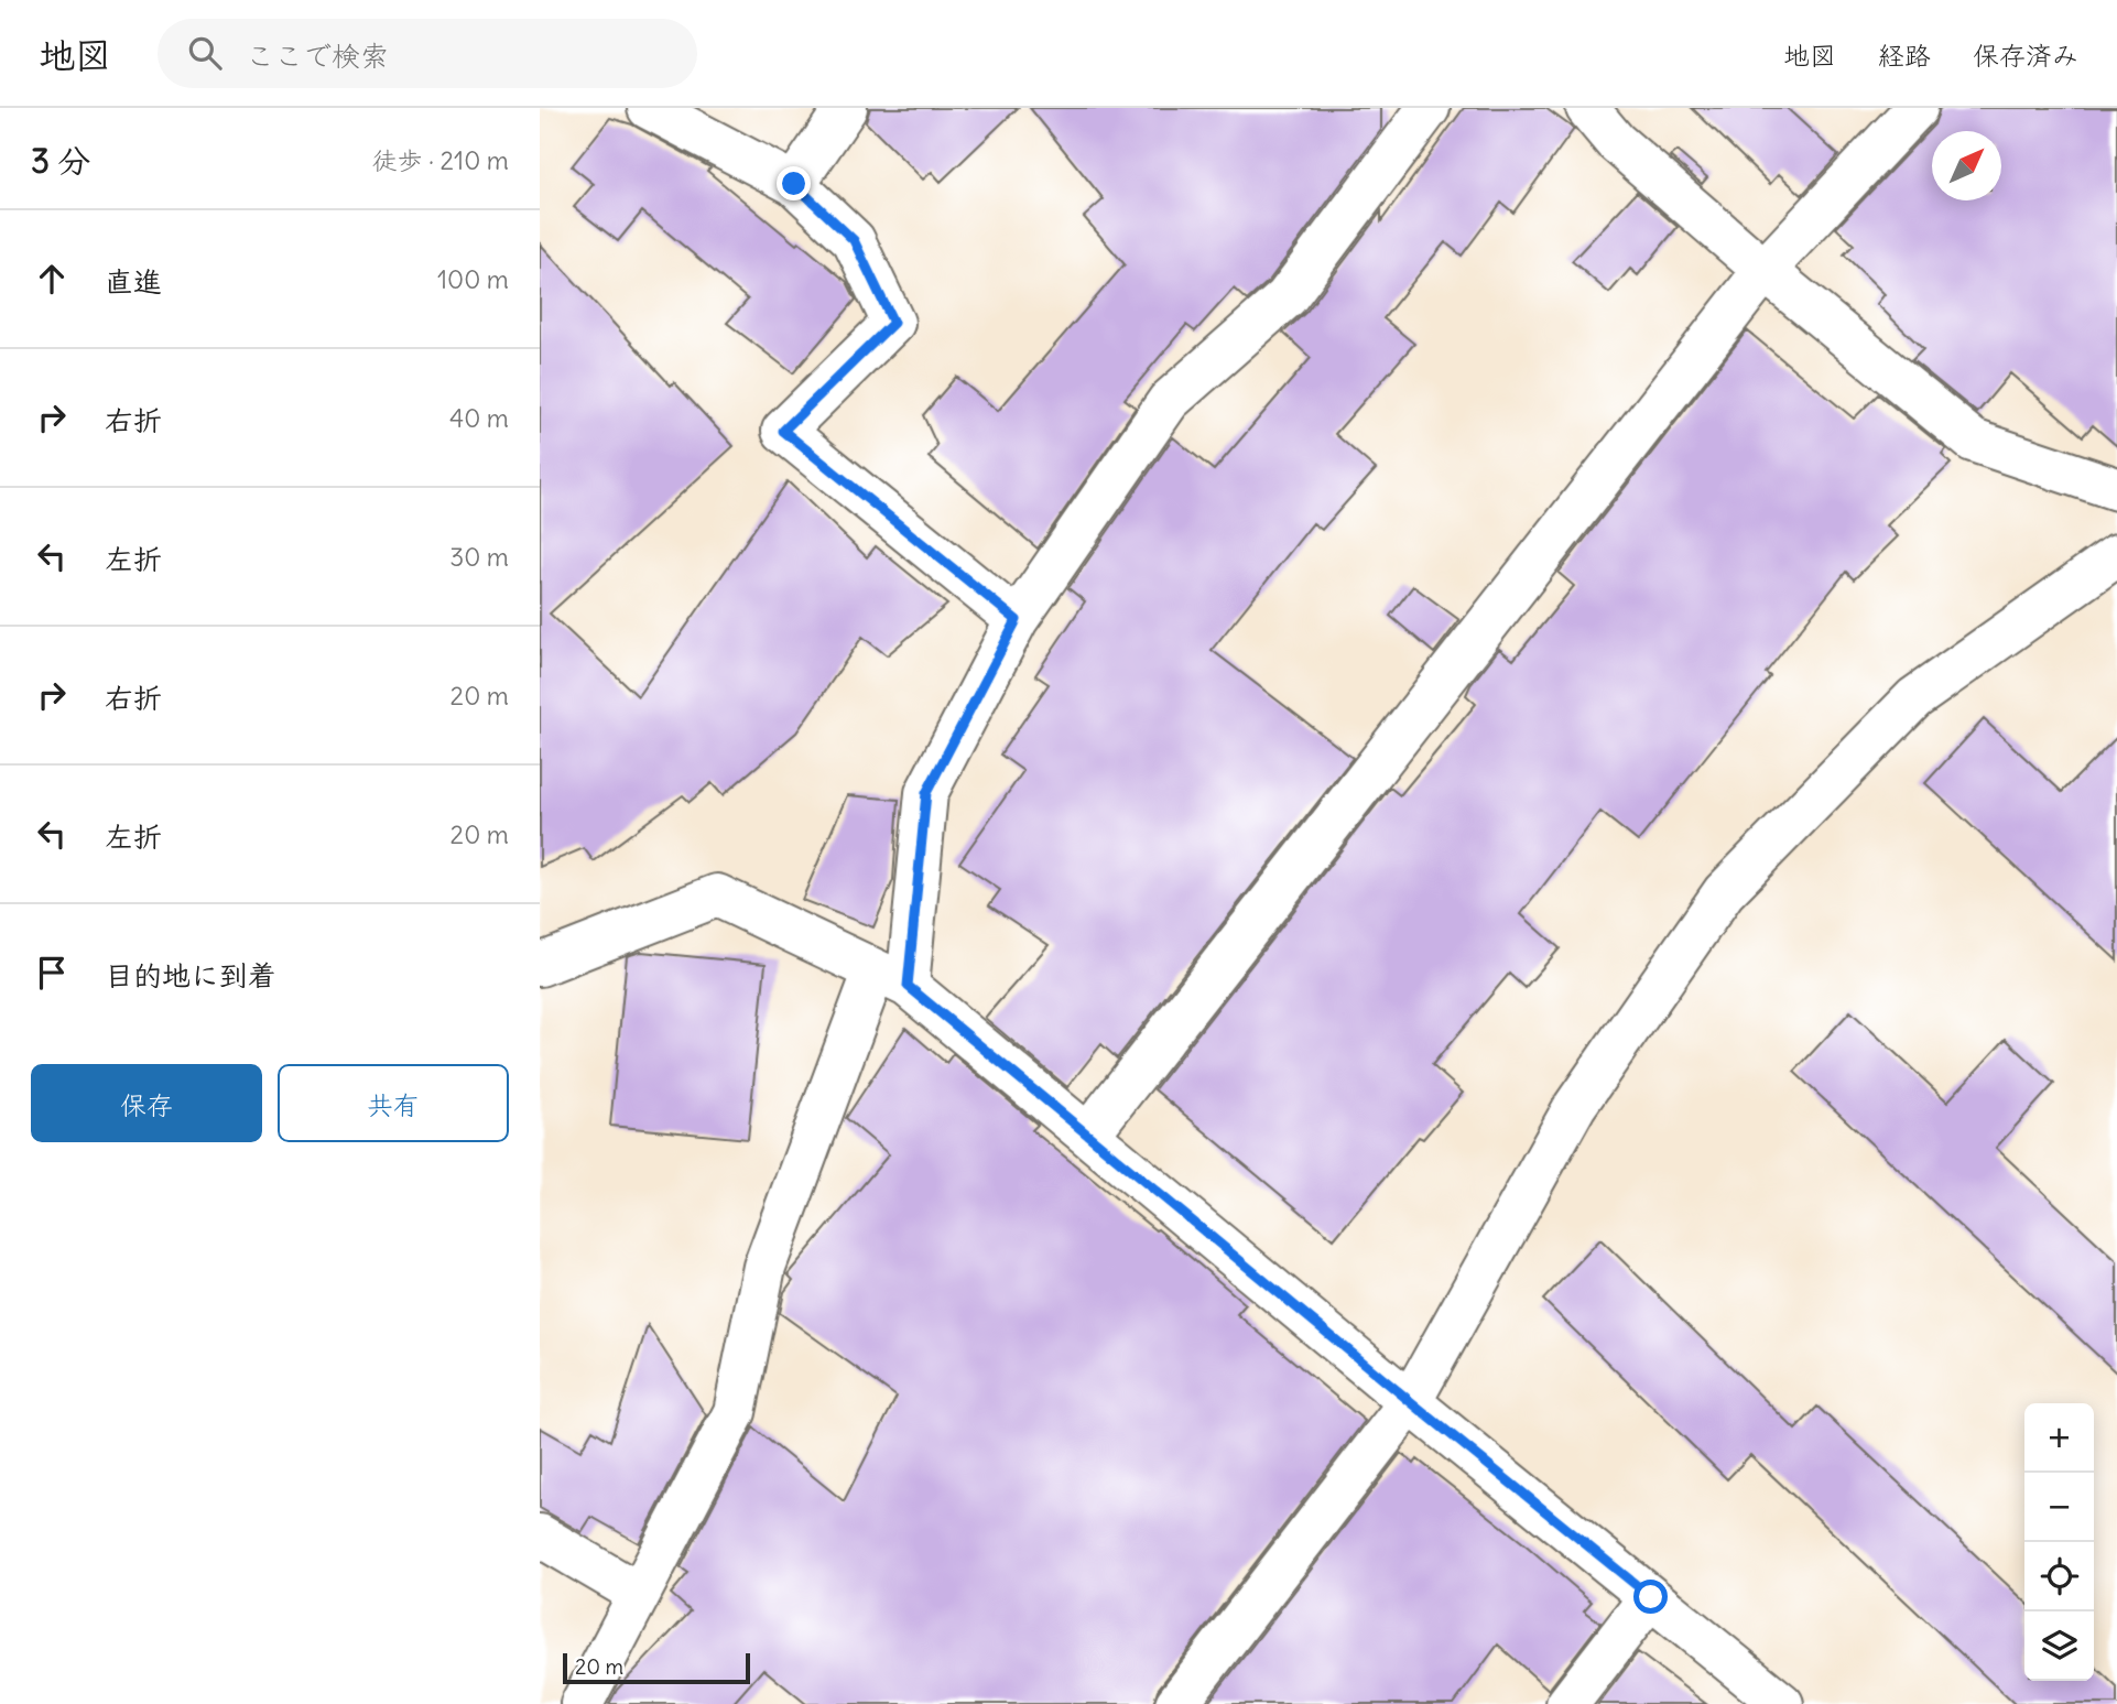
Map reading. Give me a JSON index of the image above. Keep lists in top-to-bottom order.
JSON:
{
  "scale_bar": "20 m",
  "north": "top right",
  "page": {
    "header": "地図",
    "search": "ここで検索",
    "nav": ["地図", "経路", "保存済み"],
    "heading": ["3 分", "徒歩 · 210 m"],
    "list": [
      ["直進", "100 m"],
      ["右折", "40 m"],
      ["左折", "30 m"],
      ["右折", "20 m"],
      ["左折", "20 m"],
      "目的地に到着"
    ],
    "buttons": ["保存", "共有"],
    "map_buttons": ["+", "−"],
    "scale": "20 m"
  }
}
